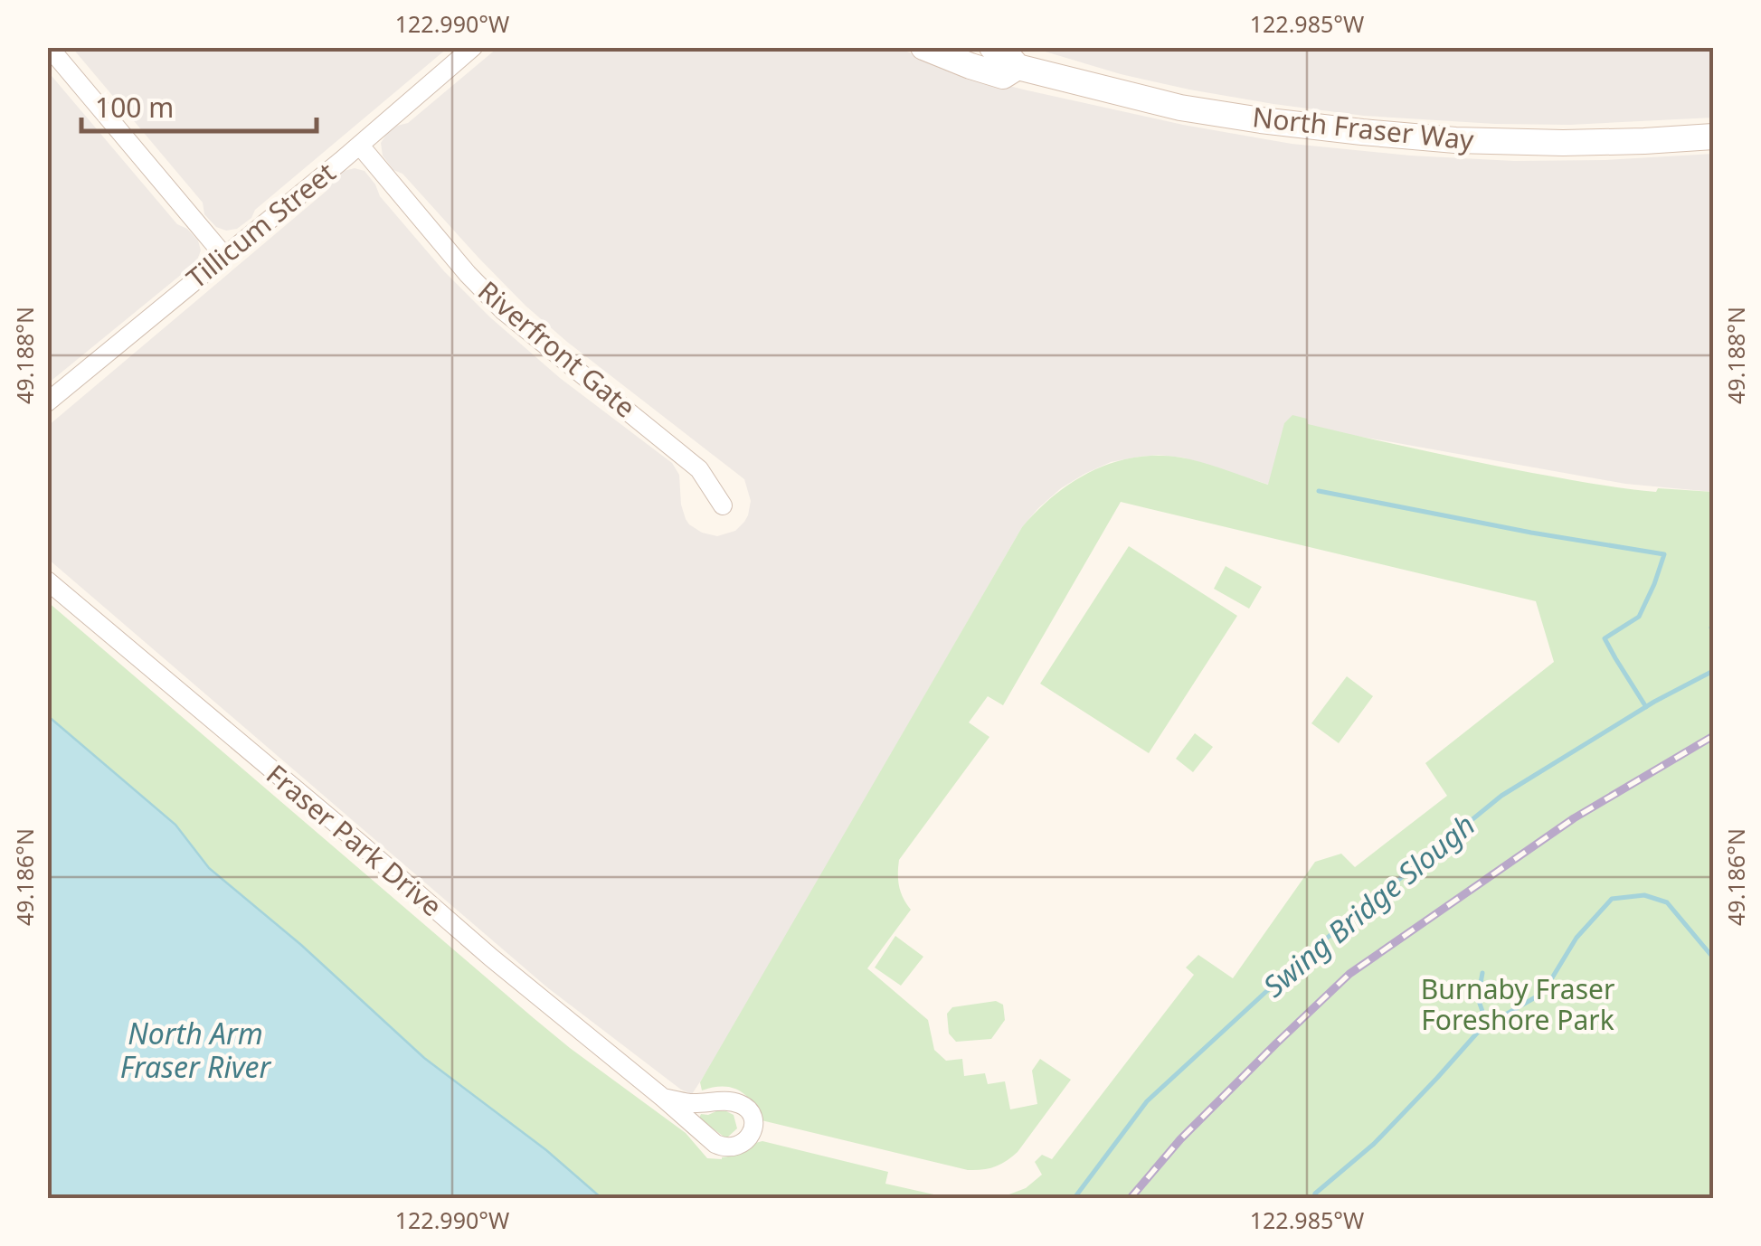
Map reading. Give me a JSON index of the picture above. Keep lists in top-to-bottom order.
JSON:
{
  "streets": {
    "street": [
      "North Fraser Way",
      "Tillicum Street",
      "Riverfront Gate",
      "Fraser Park Drive"
    ]
  },
  "crossings": [
    ["Tillicum Street", "Riverfront Gate"]
  ],
  "water": ["Swing Bridge Slough", "North Arm Fraser River"],
  "parks": ["Burnaby Fraser Foreshore Park"],
  "scale_bar": "100 m",
  "coordinates": [
    "122.990°W",
    "122.985°W",
    "49.188°N",
    "49.186°N"
  ]
}
